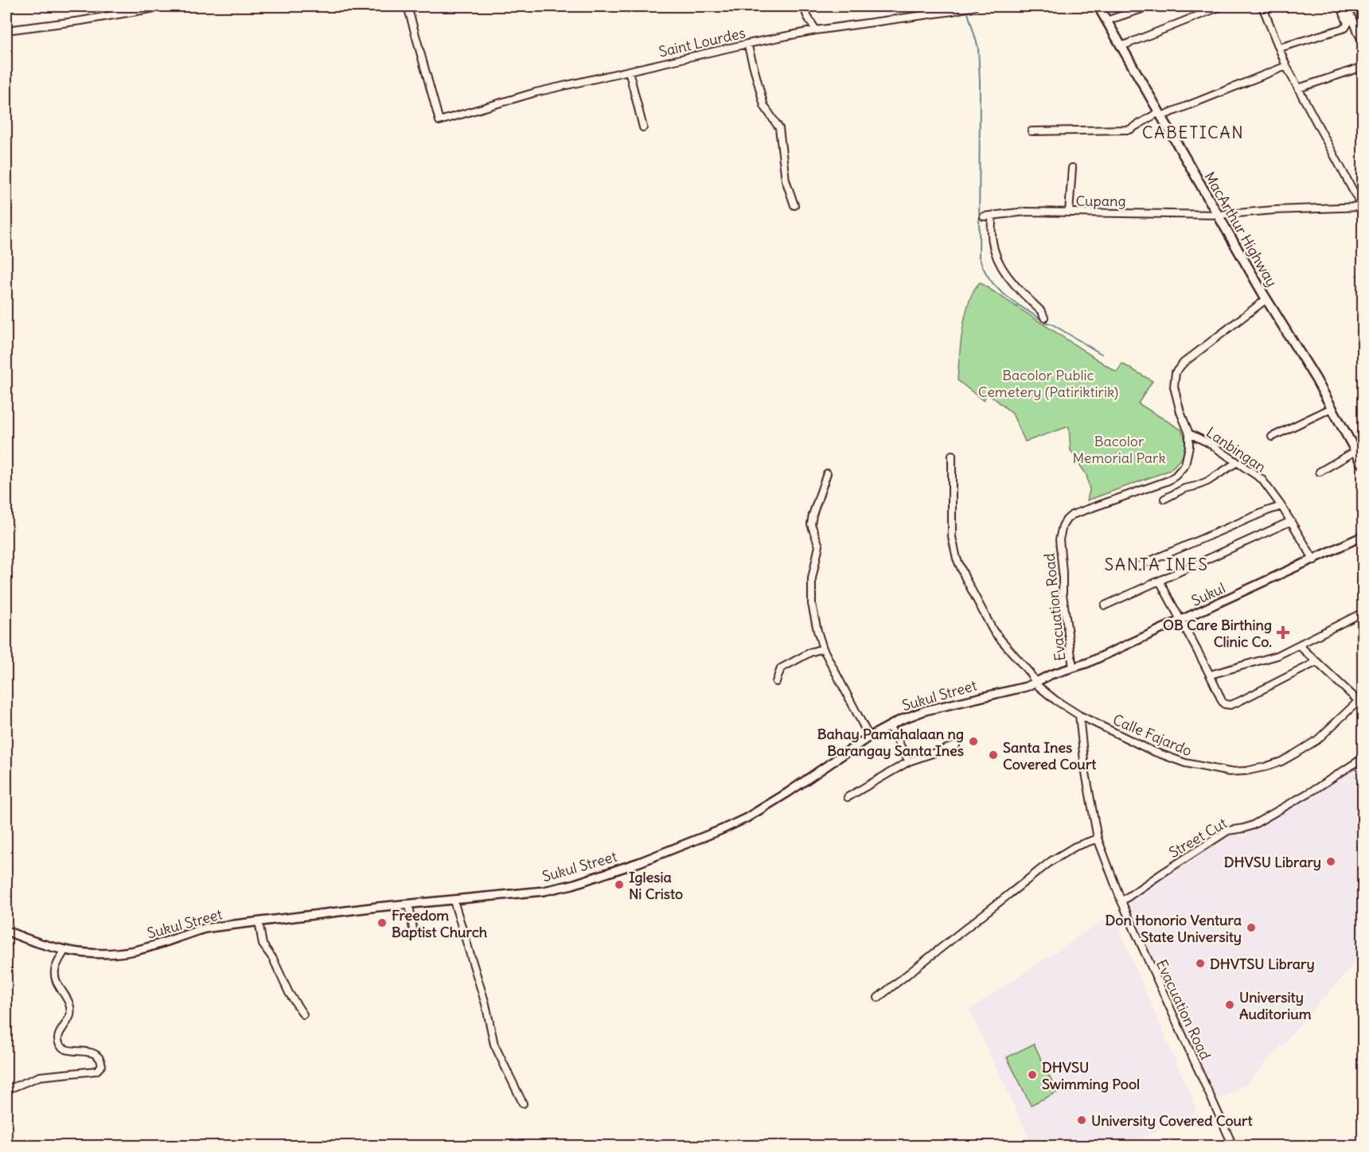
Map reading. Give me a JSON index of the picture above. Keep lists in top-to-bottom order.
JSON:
{
  "streets": {
    "main road": ["MacArthur Highway"],
    "street": [
      "Saint Lourdes",
      "Cupang",
      "Lanbingan",
      "Sukul",
      "Evacuation Road",
      "Sukul Street",
      "Calle Fajardo",
      "Street Cut"
    ]
  },
  "crossings": [
    ["Cupang", "MacArthur Highway"],
    ["MacArthur Highway", "Evacuation Road"],
    ["Lanbingan", "Sukul"],
    ["Lanbingan", "Evacuation Road"],
    ["Sukul", "Evacuation Road"],
    ["Sukul", "Sukul Street"],
    ["Sukul", "Calle Fajardo"],
    ["Evacuation Road", "Calle Fajardo"],
    ["Evacuation Road", "Street Cut"],
    ["Sukul Street", "Calle Fajardo"]
  ],
  "districts": ["CABETICAN", "SANTA INES"],
  "parks": ["Bacolor Public Cemetery (Patiriktirik)", "Bacolor Memorial Park"],
  "places": {
    "health": ["OB Care Birthing Clinic Co."],
    "other": [
      "Bahay Pamahalaan ng Barangay Santa Ines",
      "Santa Ines Covered Court",
      "DHVSU Library",
      "Iglesia Ni Cristo",
      "Freedom Baptist Church",
      "Don Honorio Ventura State University",
      "DHVTSU Library",
      "University Auditorium",
      "DHVSU Swimming Pool",
      "University Covered Court"
    ]
  }
}
